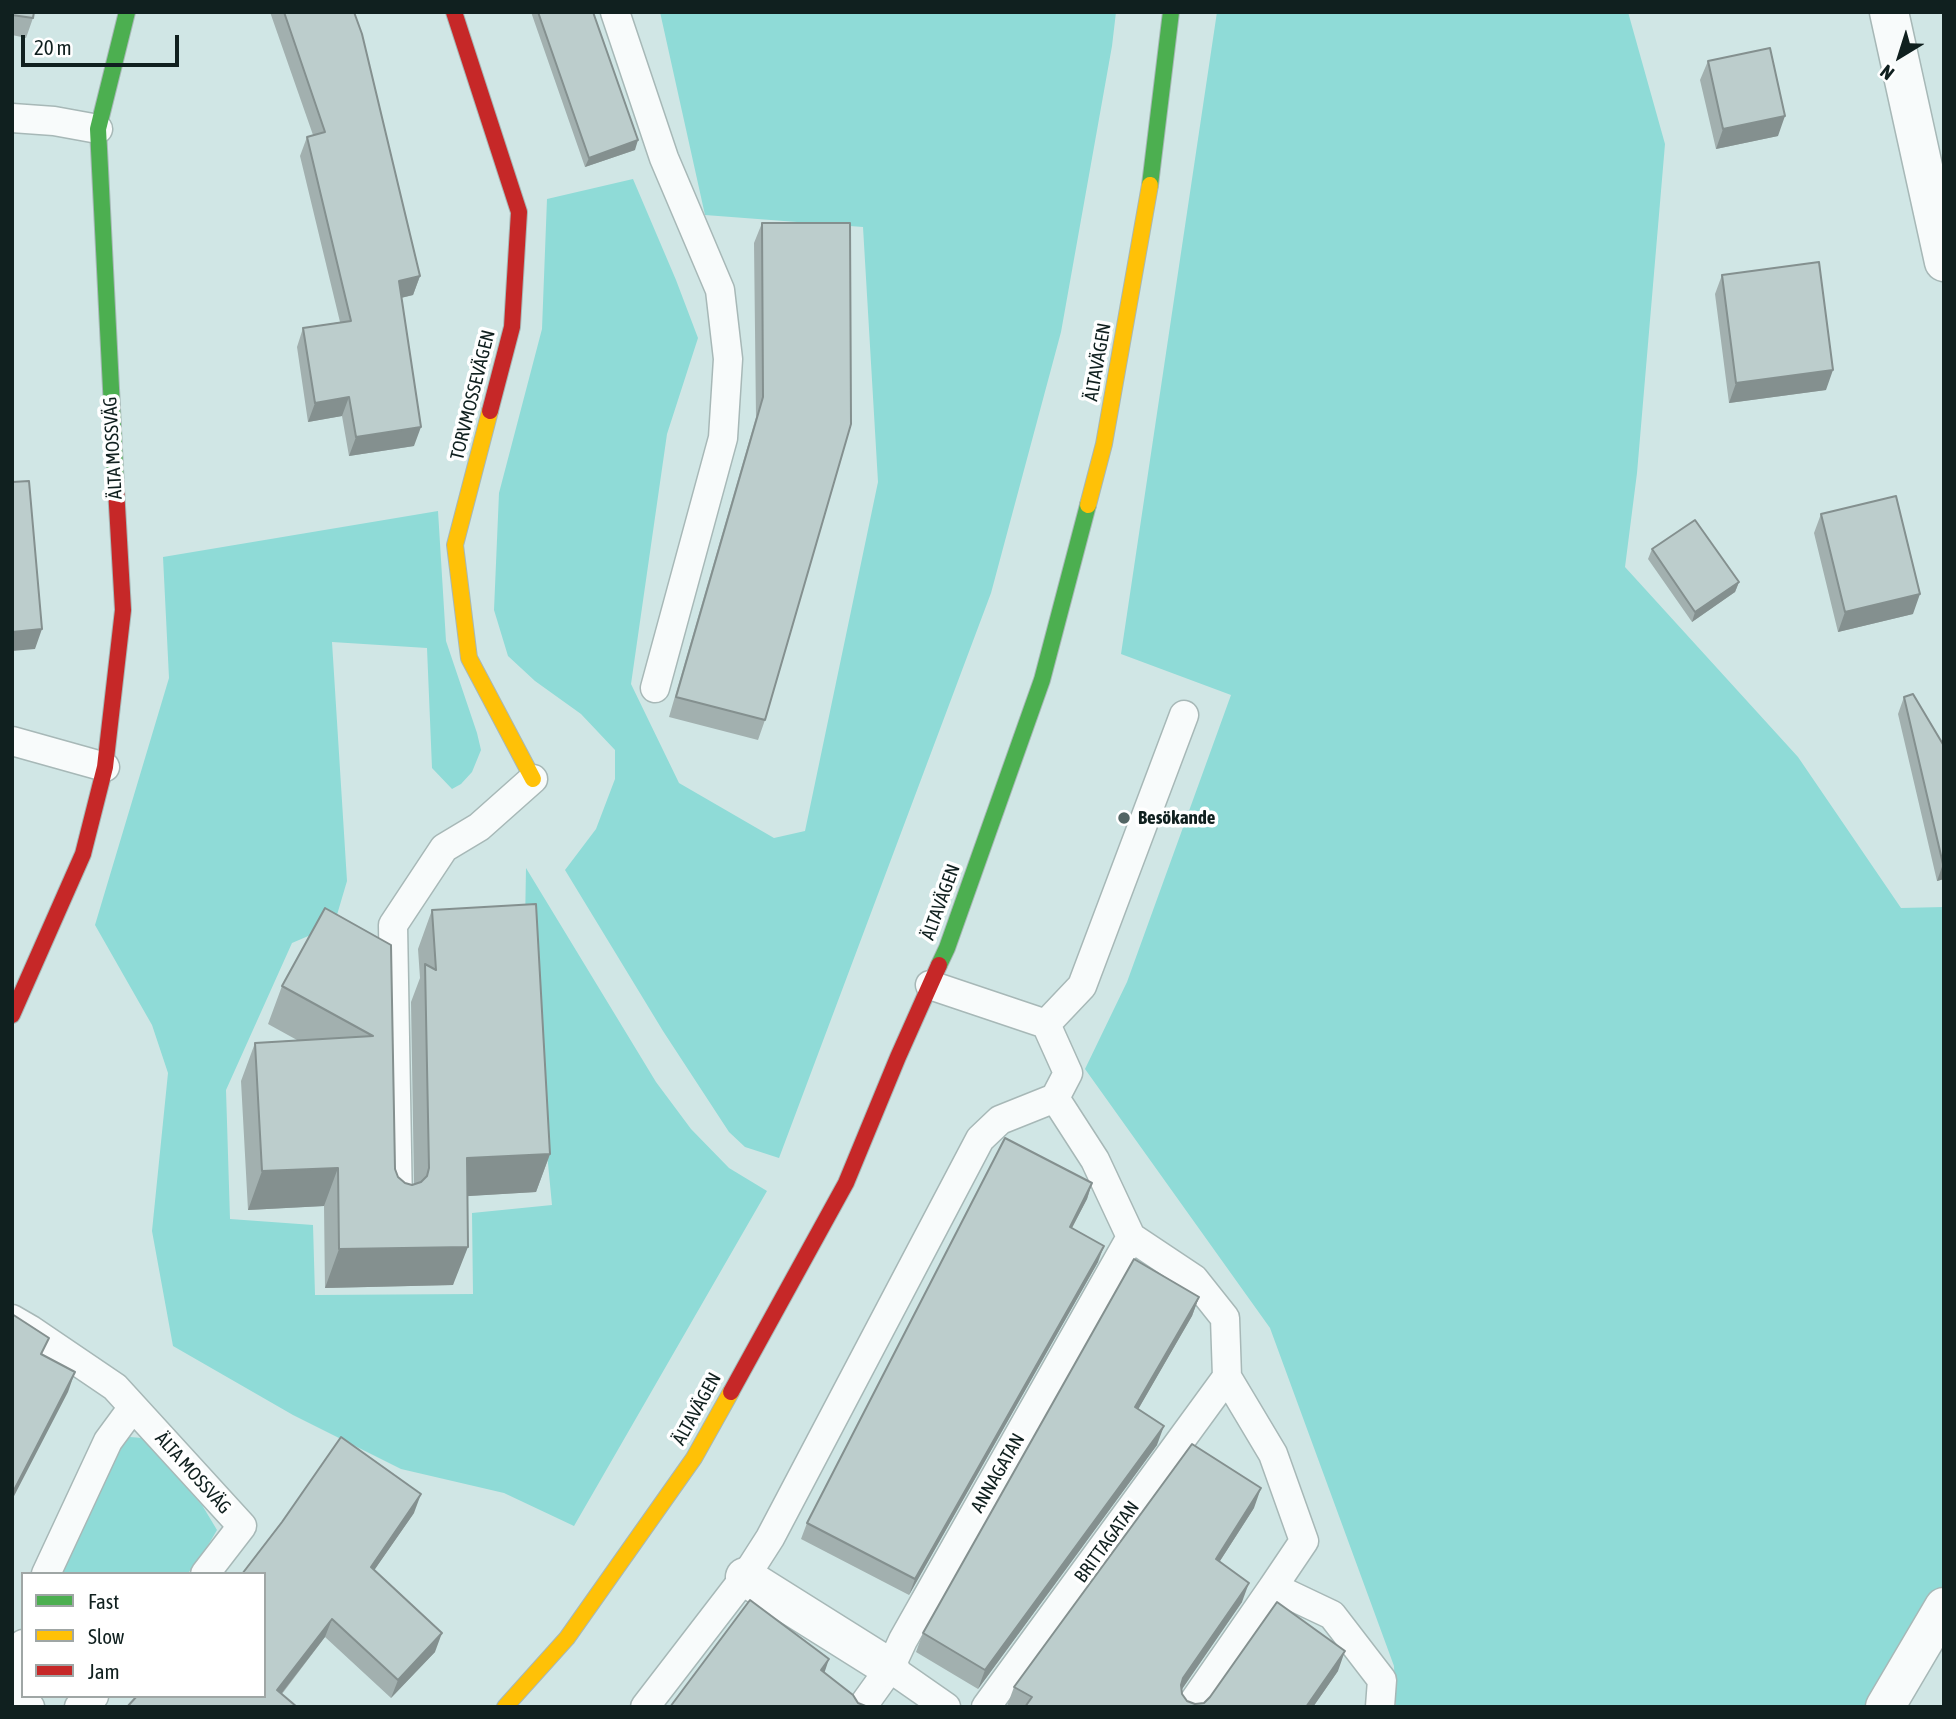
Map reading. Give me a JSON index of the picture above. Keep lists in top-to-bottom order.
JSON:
{
  "streets": {
    "street": ["ÄLTAVÄGEN", "TORVMOSSEVÄGEN", "ÄLTA MOSSVÄG"],
    "lane": ["ANNAGATAN", "BRITTAGATAN"]
  },
  "places": ["Besökande"],
  "legend": ["Fast", "Slow", "Jam"],
  "scale_bar": "20 m",
  "north": "bottom left"
}
